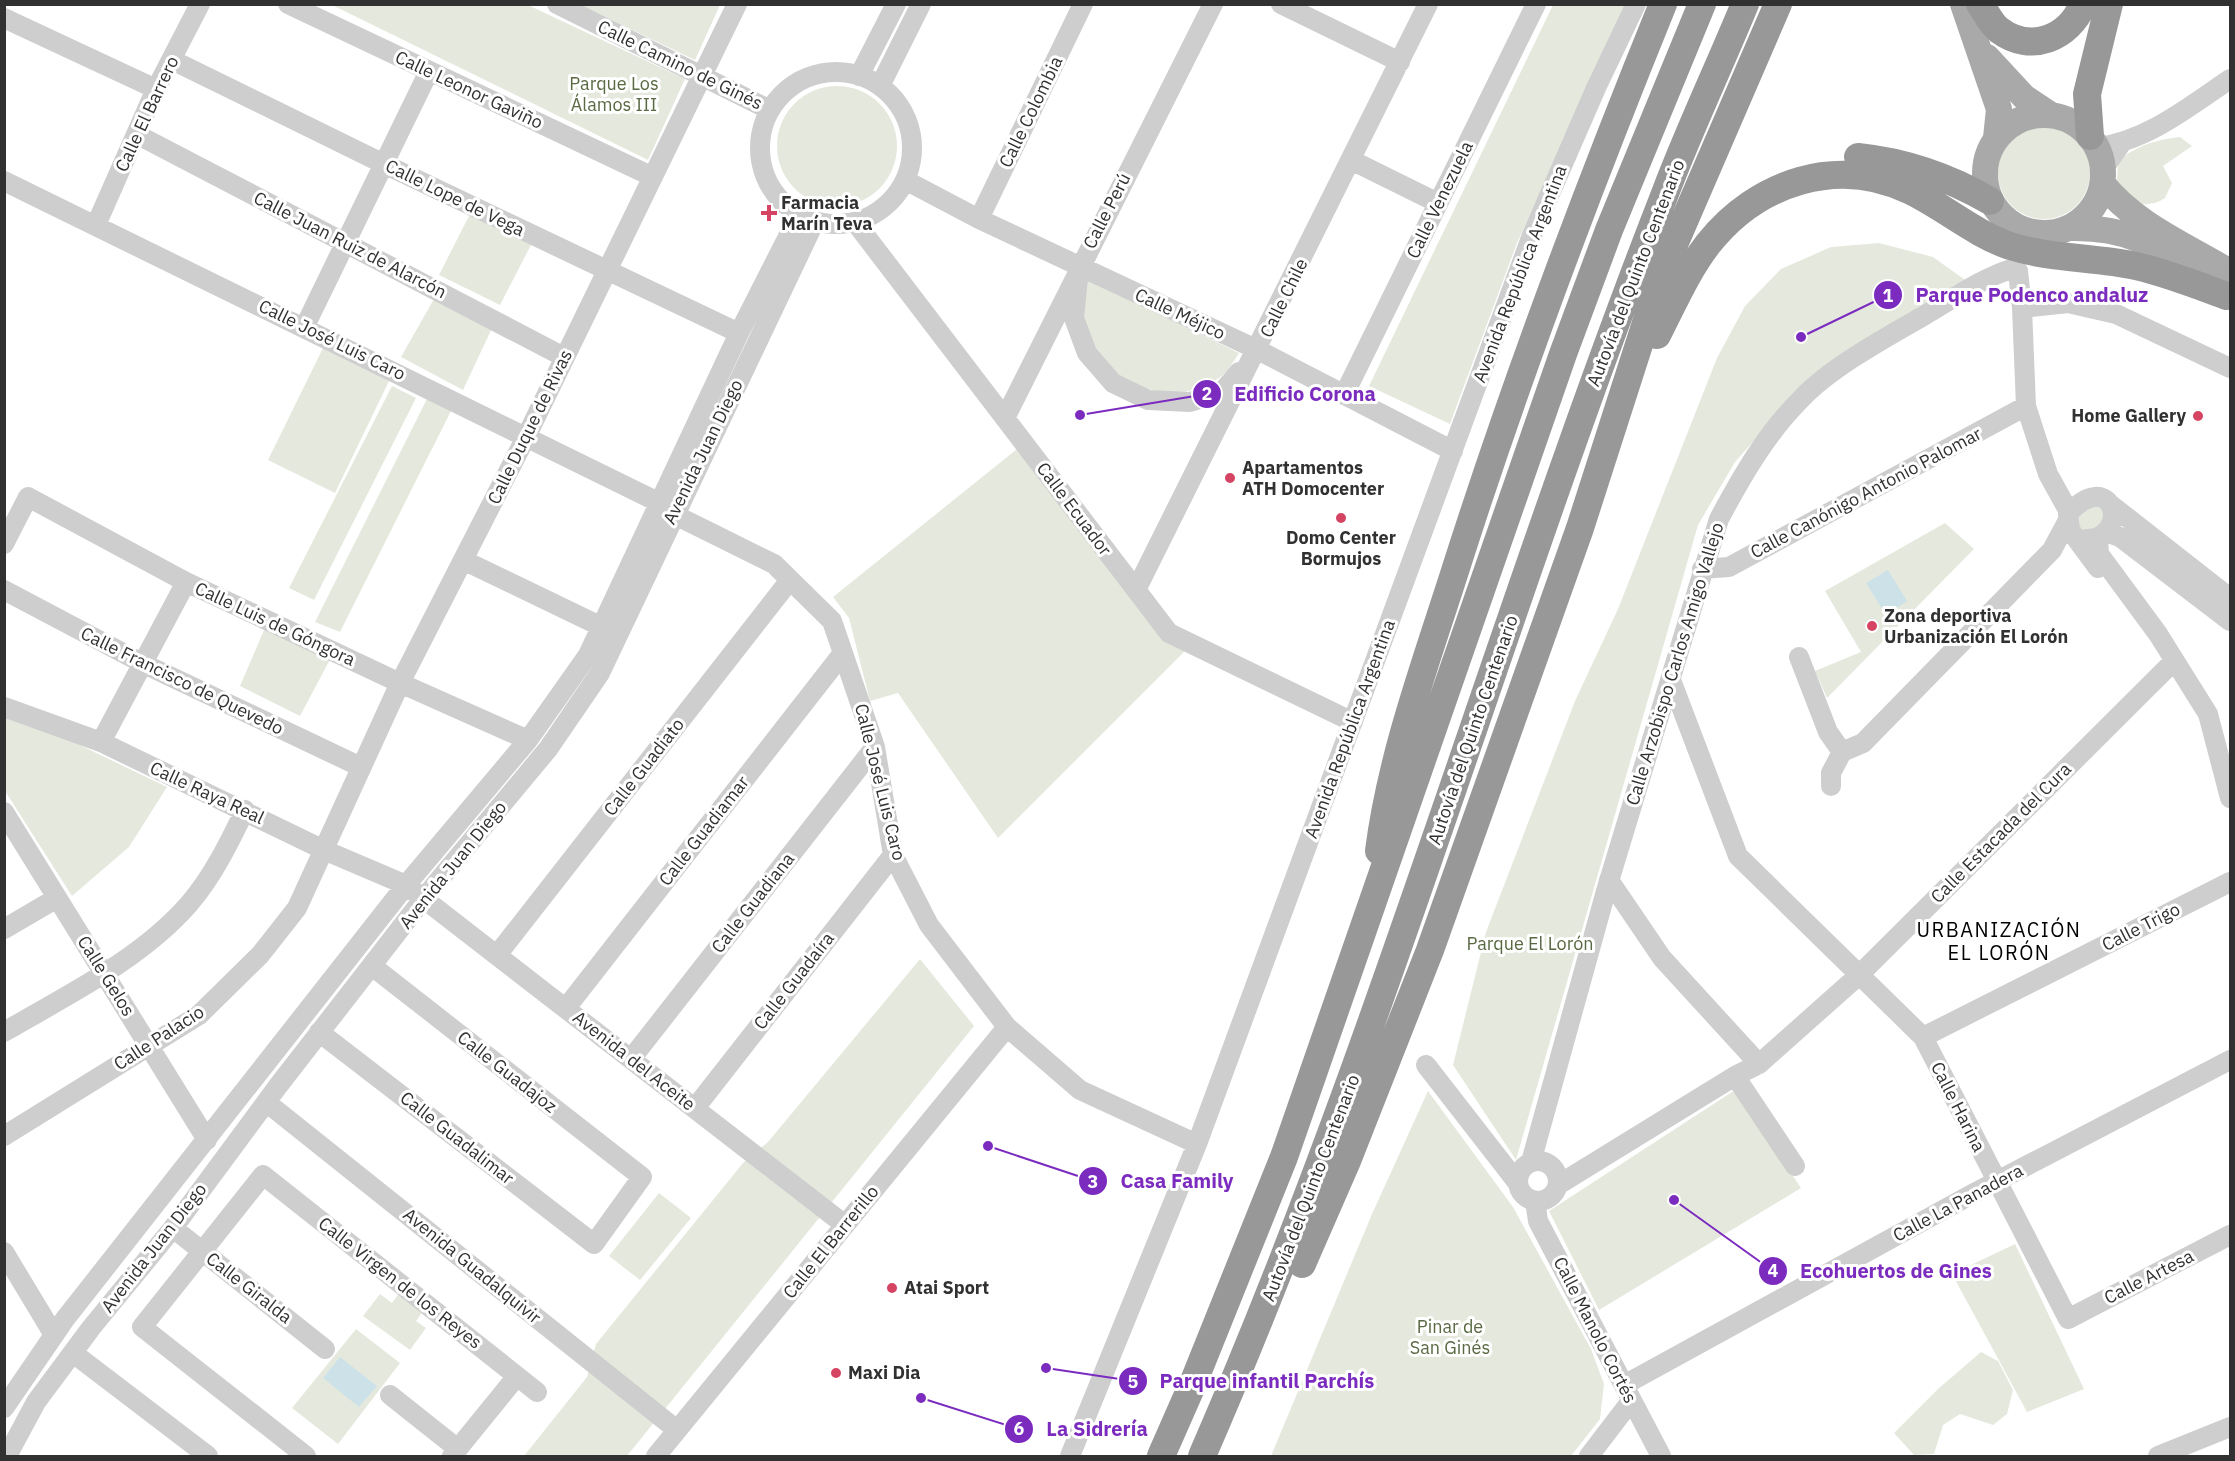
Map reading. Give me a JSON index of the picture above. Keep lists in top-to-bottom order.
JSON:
{
  "streets": {
    "highway": ["Autovía del Quinto Centenario"],
    "street": [
      "Calle Camino de Ginés",
      "Calle Leonor Gaviño",
      "Calle Colombia",
      "Calle El Barrero",
      "Calle Lope de Vega",
      "Calle Venezuela",
      "Calle Perú",
      "Calle Juan Ruiz de Alarcón",
      "Avenida República Argentina",
      "Calle Chile",
      "Calle Méjico",
      "Calle José Luis Caro",
      "Calle Duque de Rivas",
      "Avenida Juan Diego",
      "Calle Canónigo Antonio Palomar",
      "Calle Ecuador",
      "Calle Luis de Góngora",
      "Calle Arzobispo Carlos Amigo Vallejo",
      "Calle Francisco de Quevedo",
      "Calle Guadiato",
      "Calle Raya Real",
      "Calle Guadiamar",
      "Calle Estacada del Cura",
      "Calle Guadiana",
      "Calle Trigo",
      "Calle Gelos",
      "Calle Guadaíra",
      "Calle Palacio",
      "Avenida del Aceite",
      "Calle Guadajoz",
      "Calle Harina",
      "Calle Guadalimar",
      "Calle La Panadera",
      "Calle El Barrerillo",
      "Avenida Guadalquivir",
      "Calle Artesa",
      "Calle Virgen de los Reyes",
      "Calle Giralda",
      "Calle Manolo Cortés"
    ]
  },
  "crossings": [
    ["Calle Camino de Ginés", "Calle Méjico"],
    ["Calle Camino de Ginés", "Calle Duque de Rivas"],
    ["Calle Camino de Ginés", "Avenida Juan Diego"],
    ["Calle Camino de Ginés", "Calle Ecuador"],
    ["Calle Leonor Gaviño", "Calle Duque de Rivas"],
    ["Calle Colombia", "Calle Méjico"],
    ["Calle El Barrero", "Calle Lope de Vega"],
    ["Calle El Barrero", "Calle Juan Ruiz de Alarcón"],
    ["Calle El Barrero", "Calle José Luis Caro"],
    ["Calle Lope de Vega", "Calle Duque de Rivas"],
    ["Calle Lope de Vega", "Avenida Juan Diego"],
    ["Calle Venezuela", "Calle Méjico"],
    ["Calle Perú", "Calle Méjico"],
    ["Calle Perú", "Calle Ecuador"],
    ["Calle Juan Ruiz de Alarcón", "Calle Duque de Rivas"],
    ["Avenida República Argentina", "Calle Méjico"],
    ["Avenida República Argentina", "Calle José Luis Caro"],
    ["Avenida República Argentina", "Calle Ecuador"],
    ["Calle Chile", "Calle Méjico"],
    ["Calle Chile", "Calle Ecuador"],
    ["Calle Méjico", "Avenida Juan Diego"],
    ["Calle Méjico", "Calle Ecuador"],
    ["Calle José Luis Caro", "Calle Duque de Rivas"],
    ["Calle José Luis Caro", "Avenida Juan Diego"],
    ["Calle José Luis Caro", "Calle Guadiato"],
    ["Calle José Luis Caro", "Calle Guadiamar"],
    ["Calle José Luis Caro", "Calle Guadiana"],
    ["Calle José Luis Caro", "Calle Guadaíra"],
    ["Calle José Luis Caro", "Calle El Barrerillo"],
    ["Calle Duque de Rivas", "Calle Luis de Góngora"],
    ["Calle Duque de Rivas", "Calle Francisco de Quevedo"],
    ["Calle Duque de Rivas", "Calle Raya Real"],
    ["Calle Duque de Rivas", "Calle Palacio"],
    ["Avenida Juan Diego", "Calle Ecuador"],
    ["Avenida Juan Diego", "Calle Luis de Góngora"],
    ["Avenida Juan Diego", "Calle Raya Real"],
    ["Avenida Juan Diego", "Calle Gelos"],
    ["Avenida Juan Diego", "Avenida del Aceite"],
    ["Avenida Juan Diego", "Calle Guadajoz"],
    ["Avenida Juan Diego", "Calle Guadalimar"],
    ["Avenida Juan Diego", "Avenida Guadalquivir"],
    ["Avenida Juan Diego", "Calle Giralda"],
    ["Calle Canónigo Antonio Palomar", "Calle Arzobispo Carlos Amigo Vallejo"],
    ["Calle Arzobispo Carlos Amigo Vallejo", "Calle Estacada del Cura"],
    ["Calle Arzobispo Carlos Amigo Vallejo", "Calle Harina"],
    ["Calle Arzobispo Carlos Amigo Vallejo", "Calle Manolo Cortés"],
    ["Calle Guadiato", "Avenida del Aceite"],
    ["Calle Raya Real", "Calle Palacio"],
    ["Calle Raya Real", "Avenida del Aceite"],
    ["Calle Guadiamar", "Avenida del Aceite"],
    ["Calle Estacada del Cura", "Calle Harina"],
    ["Calle Estacada del Cura", "Calle Manolo Cortés"],
    ["Calle Guadiana", "Avenida del Aceite"],
    ["Calle Trigo", "Calle Harina"],
    ["Calle Gelos", "Calle Palacio"],
    ["Calle Guadaíra", "Avenida del Aceite"],
    ["Avenida del Aceite", "Calle El Barrerillo"],
    ["Calle Guadajoz", "Calle Guadalimar"],
    ["Calle Harina", "Calle La Panadera"],
    ["Calle Harina", "Calle Artesa"],
    ["Calle La Panadera", "Calle Manolo Cortés"],
    ["Calle El Barrerillo", "Avenida Guadalquivir"],
    ["Calle Virgen de los Reyes", "Calle Giralda"]
  ],
  "districts": ["URBANIZACIÓN EL LORÓN"],
  "parks": ["Parque Los Álamos III", "Parque El Lorón", "Pinar de San Ginés"],
  "places": {
    "health": ["Farmacia Marín Teva"],
    "other": [
      "Parque Podenco andaluz",
      "Edificio Corona",
      "Home Gallery",
      "Apartamentos ATH Domocenter",
      "Domo Center Bormujos",
      "Zona deportiva Urbanización El Lorón",
      "Casa Family",
      "Ecohuertos de Gines",
      "Atai Sport",
      "Parque infantil Parchís",
      "Maxi Dia",
      "La Sidrería"
    ]
  }
}
